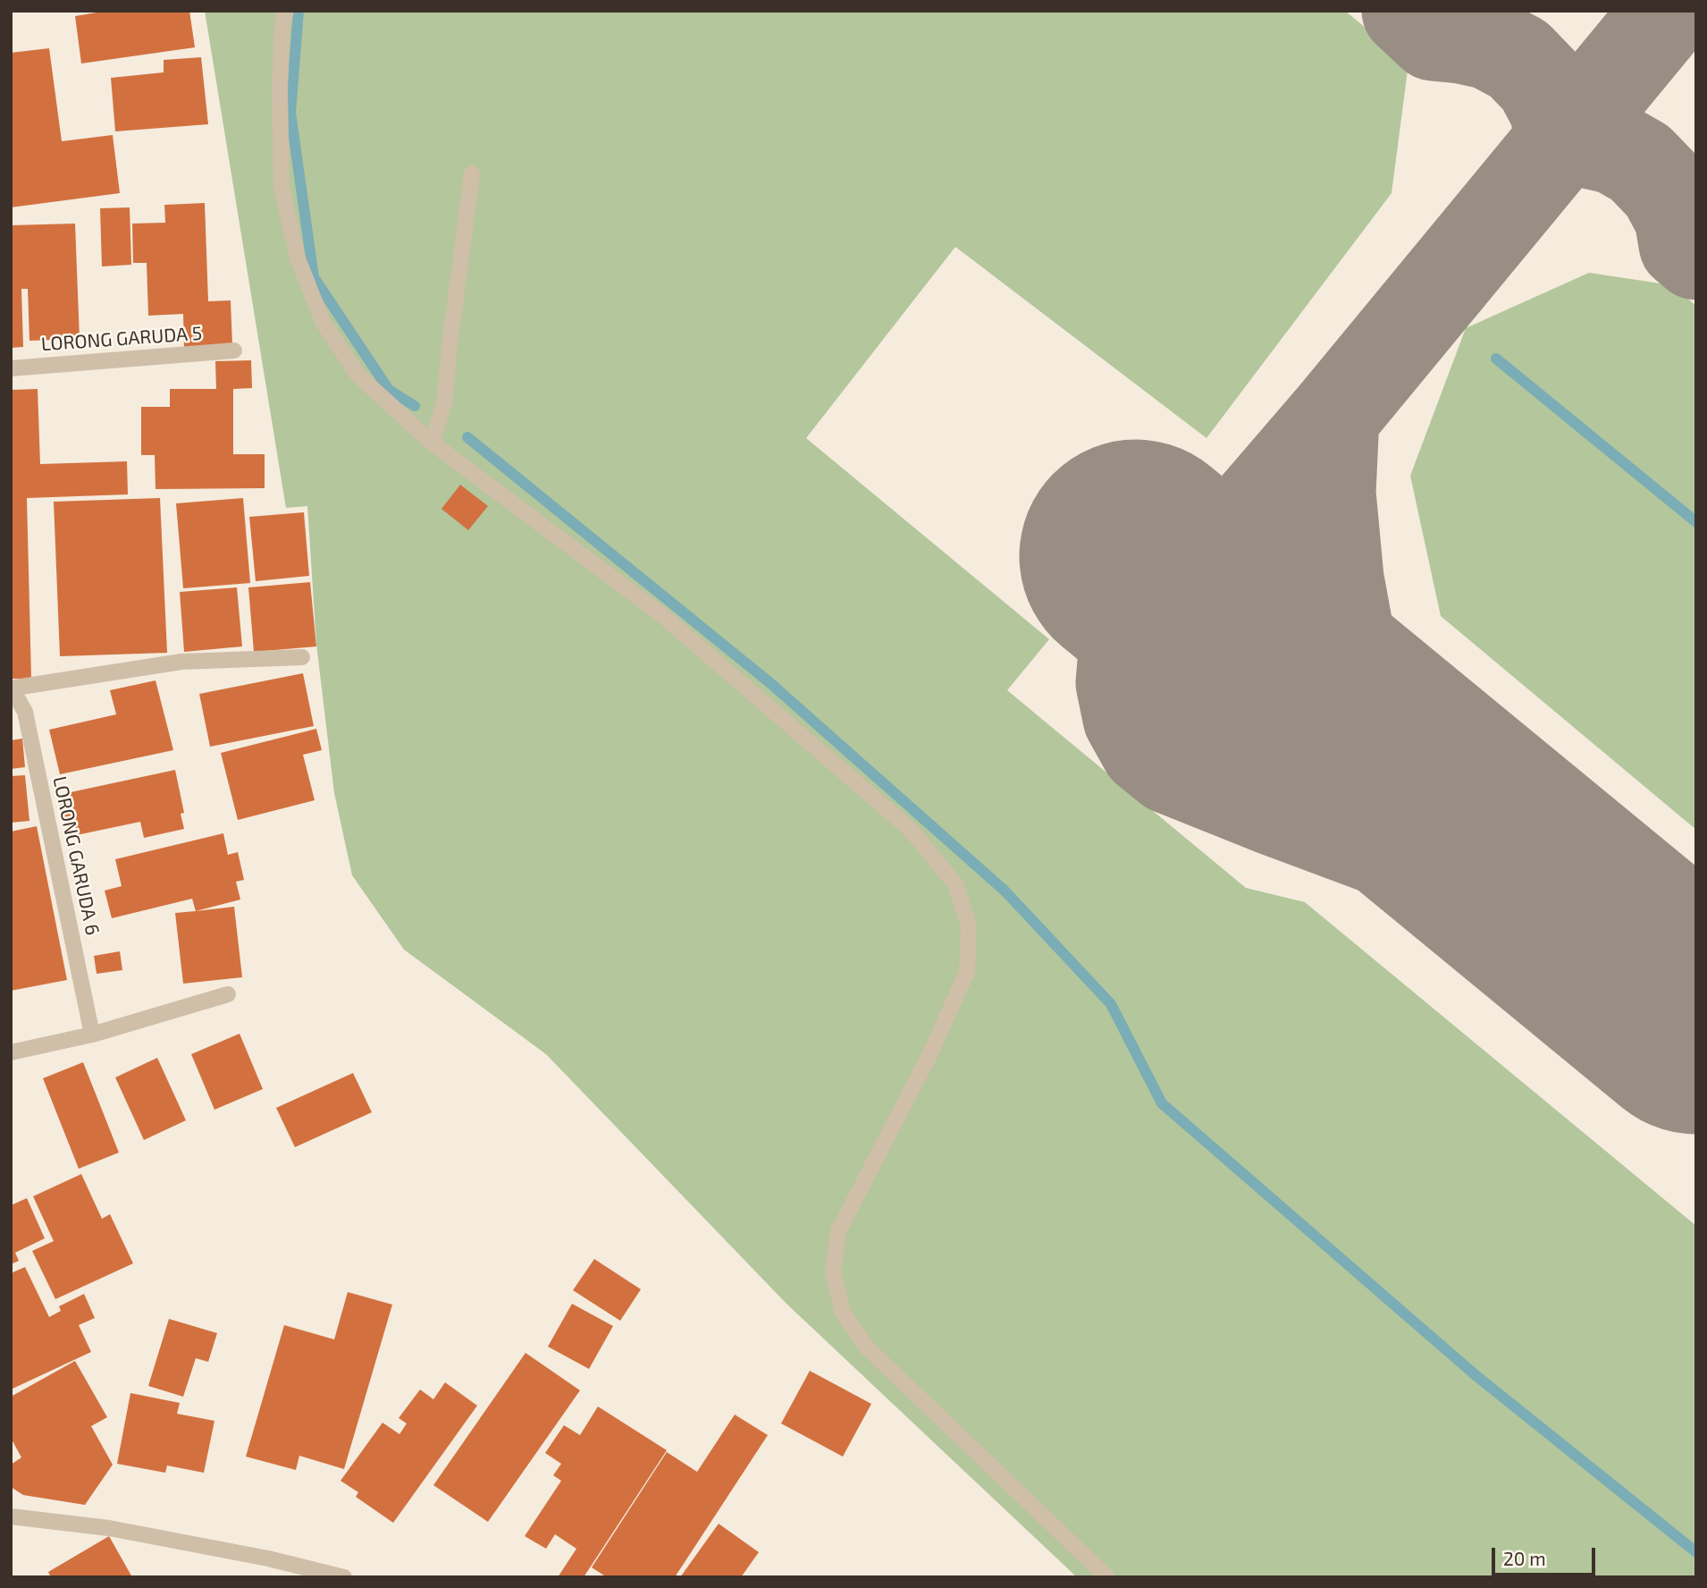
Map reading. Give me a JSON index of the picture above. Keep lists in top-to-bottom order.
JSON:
{
  "streets": {
    "street": ["LORONG GARUDA 5", "LORONG GARUDA 6"]
  },
  "scale_bar": "20 m"
}
